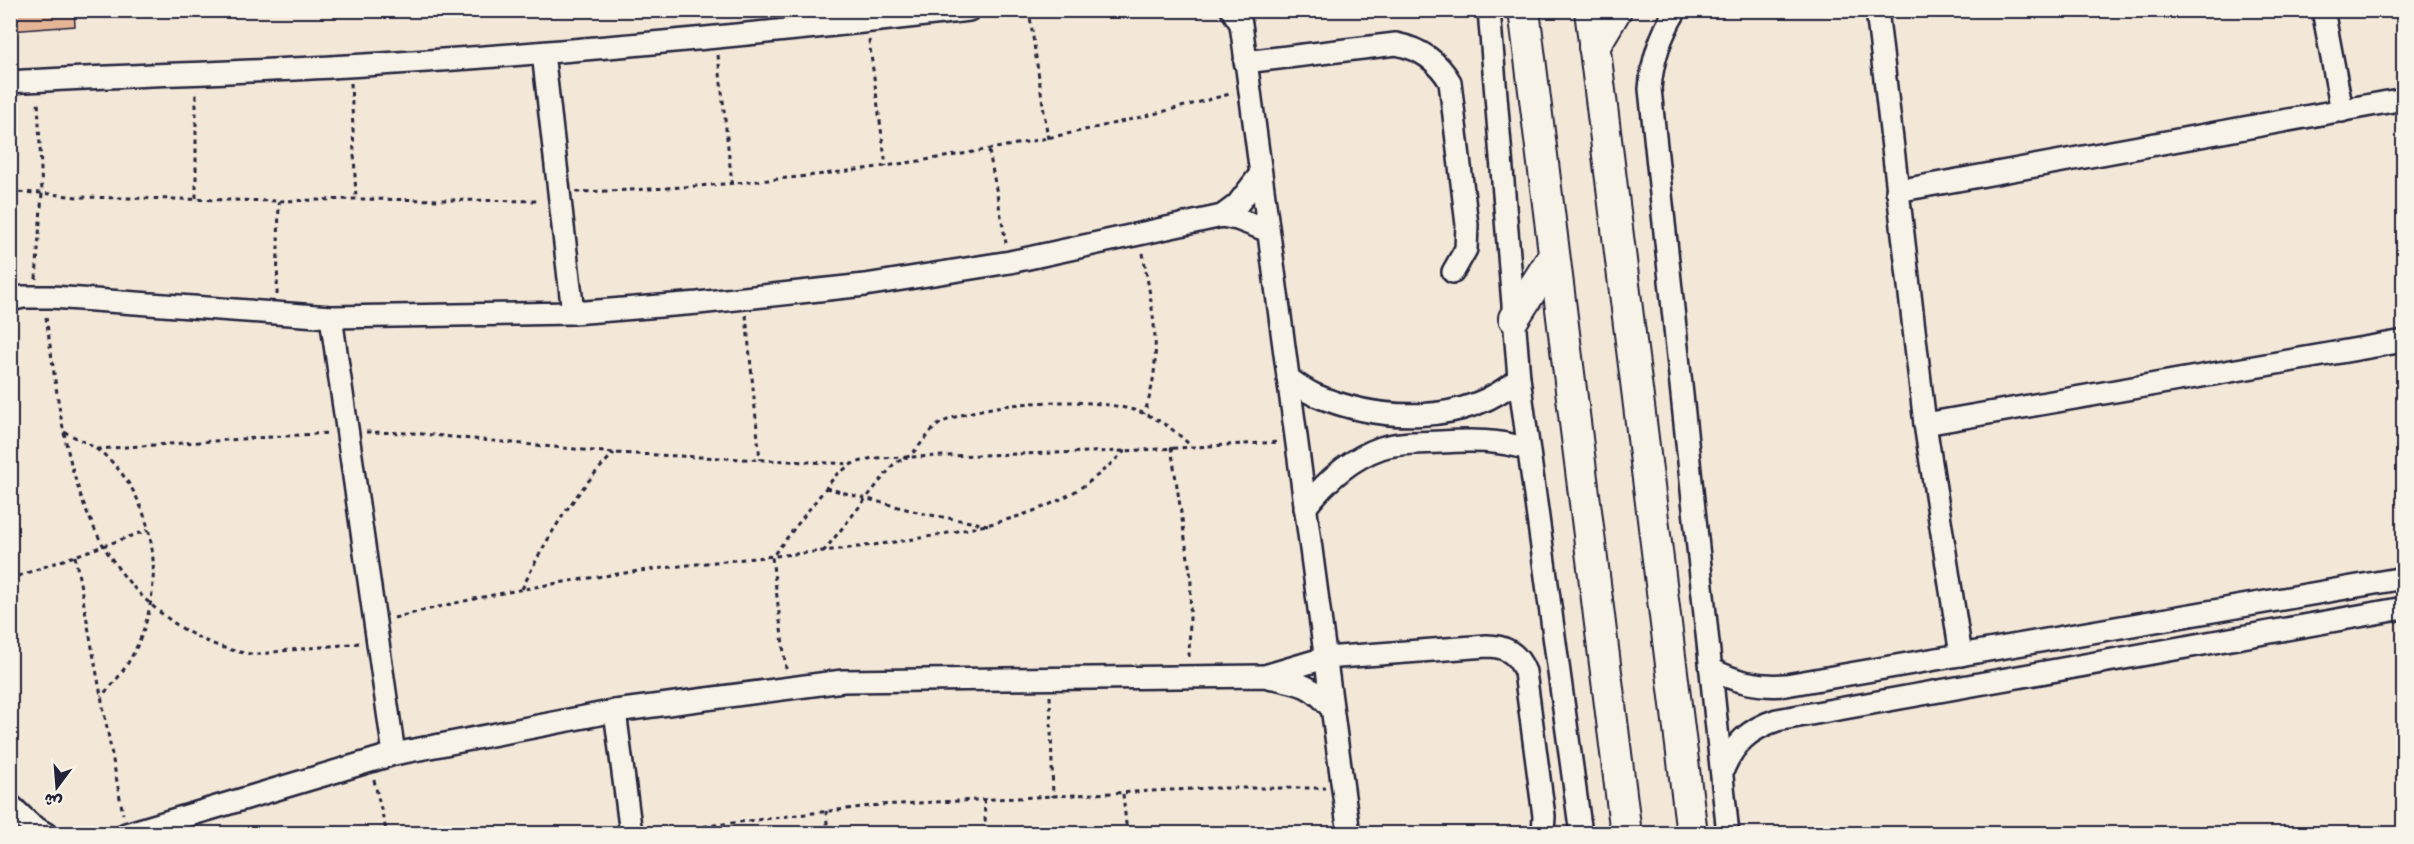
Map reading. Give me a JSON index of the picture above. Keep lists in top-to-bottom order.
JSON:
{
  "north": "bottom"
}
